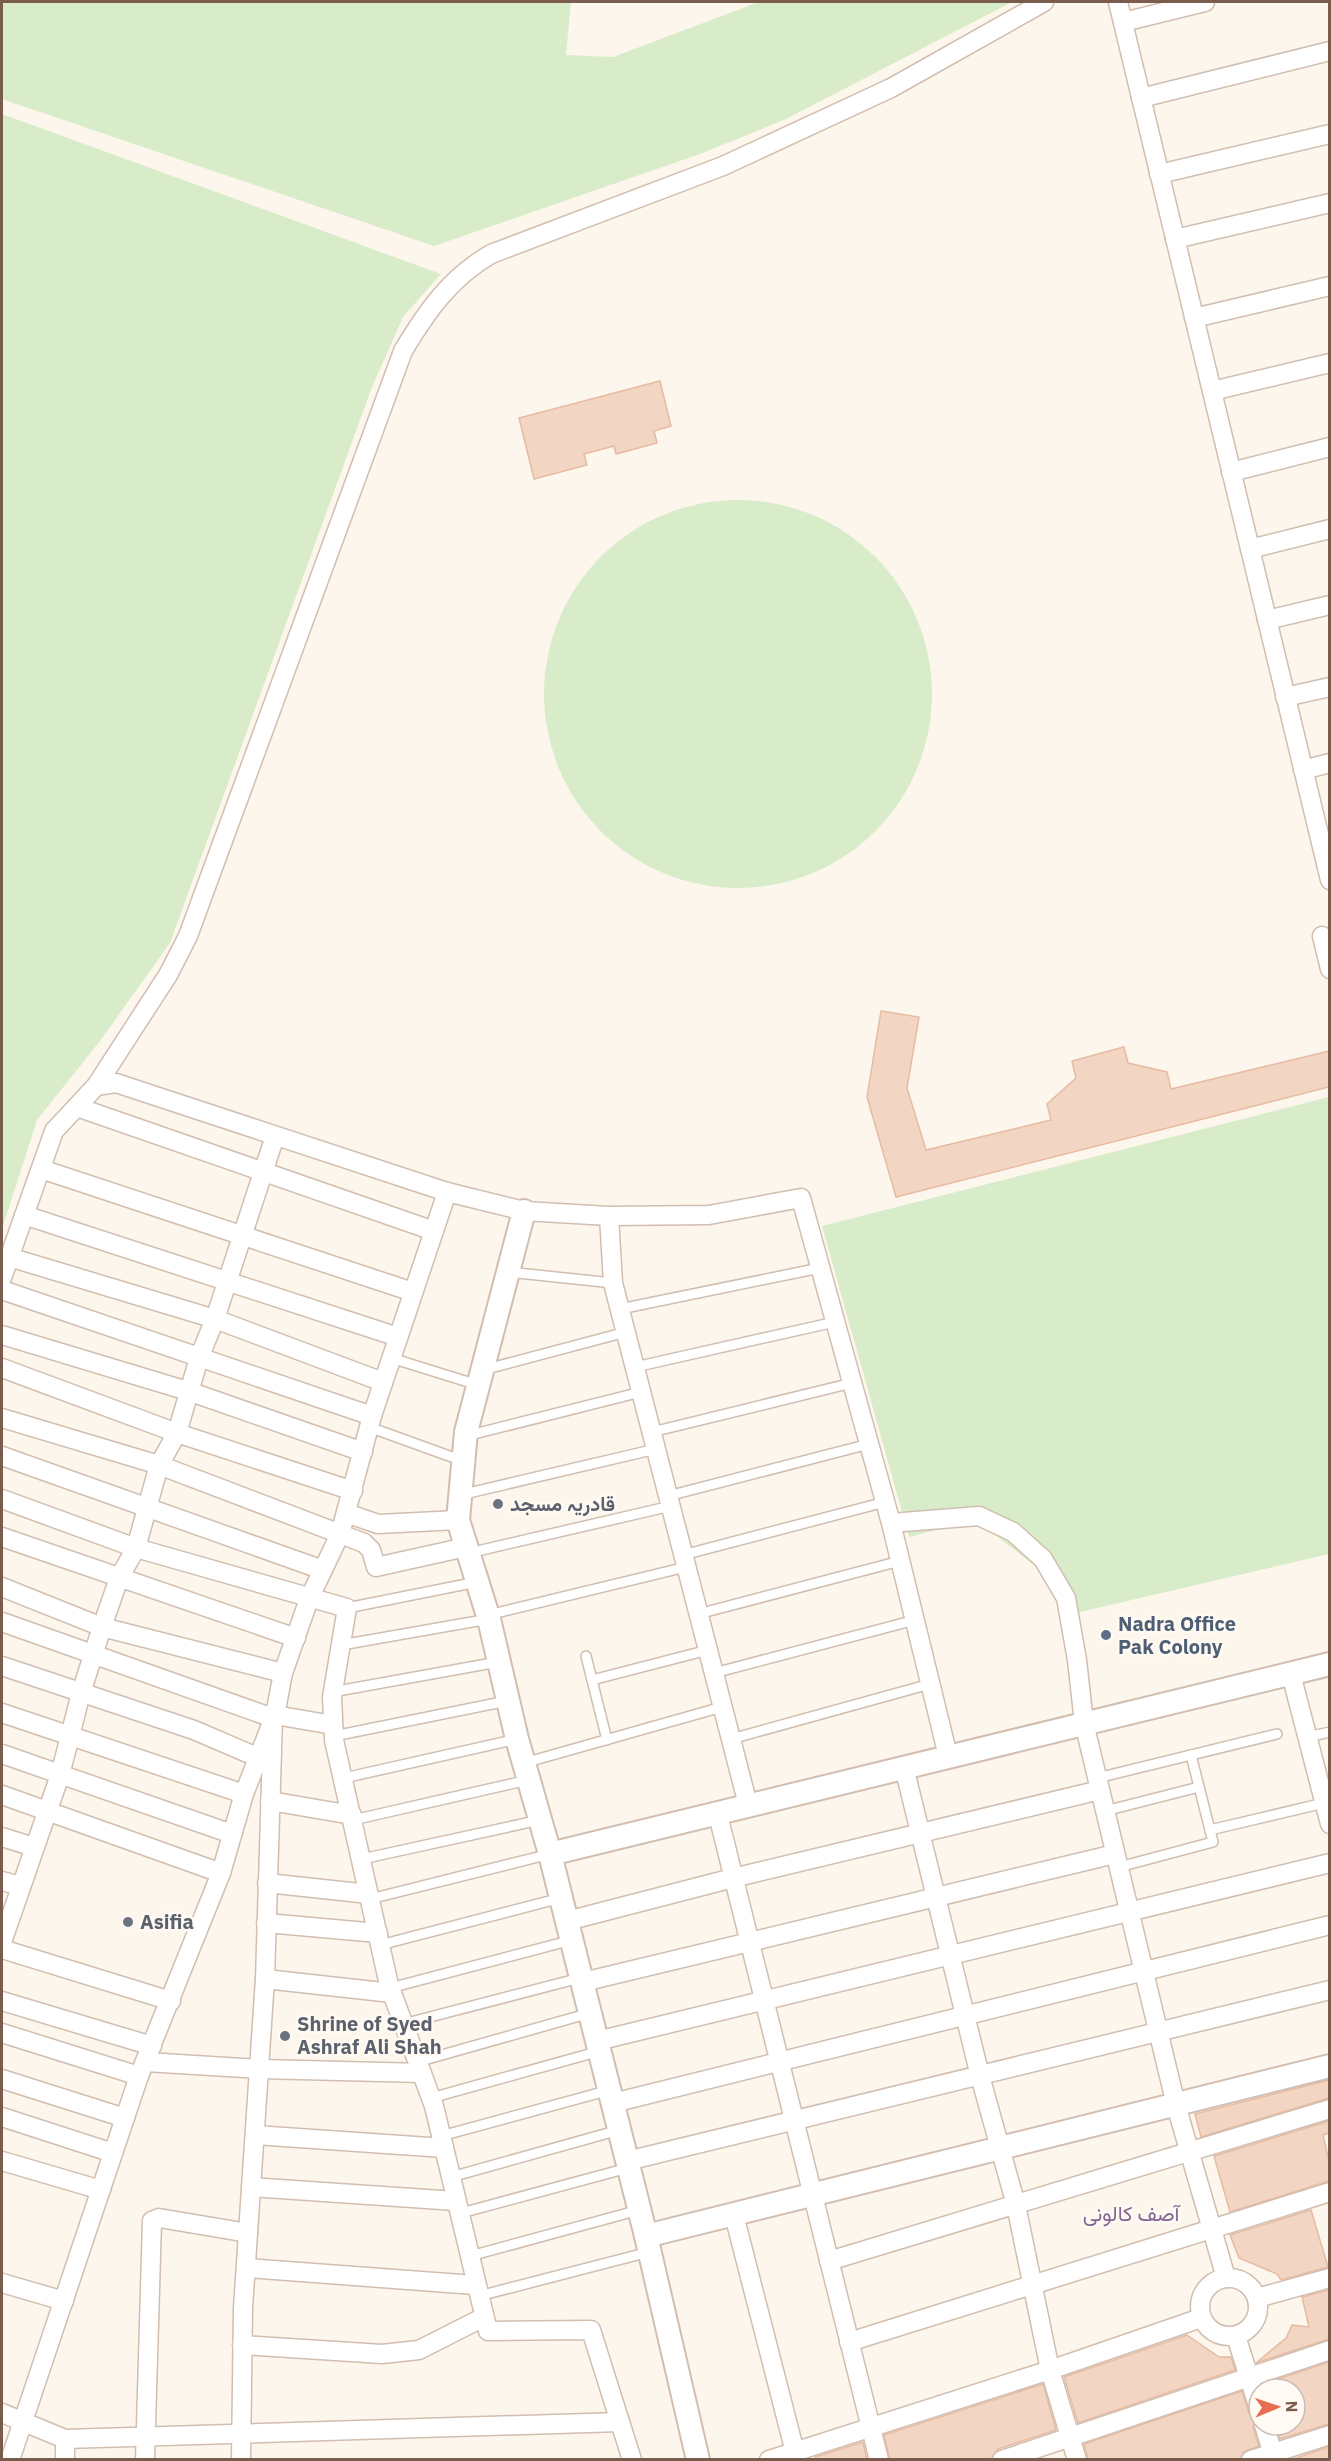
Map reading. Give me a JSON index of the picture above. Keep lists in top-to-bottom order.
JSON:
{
  "districts": ["آصف کالونی"],
  "places": [
    "قادریہ مسجد",
    "Nadra Office Pak Colony",
    "Asifia",
    "Shrine of Syed Ashraf Ali Shah"
  ],
  "north": "right"
}
